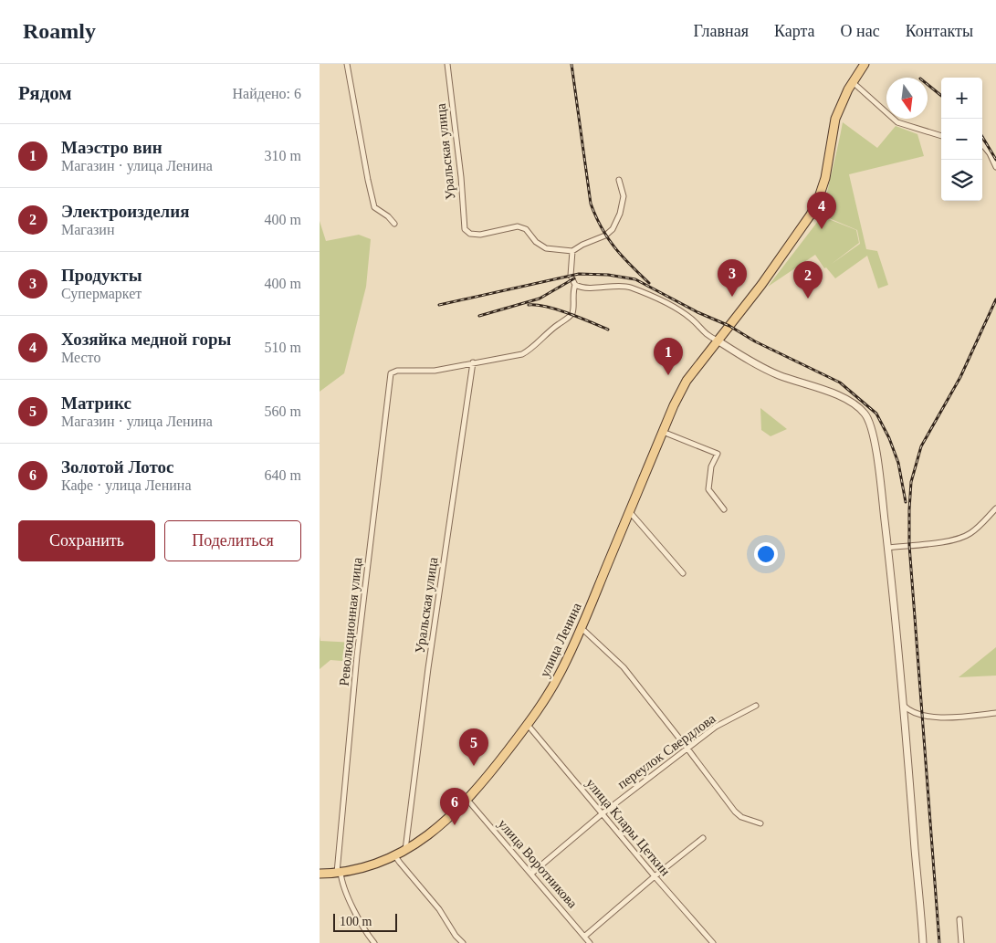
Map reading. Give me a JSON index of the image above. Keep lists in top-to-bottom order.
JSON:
{
  "streets": {
    "main road": ["улица Ленина"],
    "street": [
      "Уральская улица",
      "Революционная улица",
      "переулок Свердлова",
      "улица Клары Цеткин",
      "улица Воротникова"
    ]
  },
  "crossings": [
    ["Уральская улица", "Революционная улица"],
    ["Уральская улица", "улица Ленина"],
    ["Революционная улица", "улица Ленина"],
    ["улица Ленина", "улица Клары Цеткин"],
    ["улица Ленина", "улица Воротникова"],
    ["переулок Свердлова", "улица Клары Цеткин"],
    ["переулок Свердлова", "улица Воротникова"]
  ],
  "scale_bar": "100 m",
  "north": "bottom",
  "page": {
    "header": "Roamly",
    "nav": [
      "Главная",
      "Карта",
      "О нас",
      "Контакты"
    ],
    "heading": ["Рядом", "Найдено: 6"],
    "map_buttons": ["+", "−"],
    "list": [
      {
        "mark": "1",
        "name": "Маэстро вин",
        "note": "Магазин · улица Ленина",
        "value": "310 m"
      },
      {
        "mark": "2",
        "name": "Электроизделия",
        "note": "Магазин",
        "value": "400 m"
      },
      {
        "mark": "3",
        "name": "Продукты",
        "note": "Супермаркет",
        "value": "400 m"
      },
      {
        "mark": "4",
        "name": "Хозяйка медной горы",
        "note": "Место",
        "value": "510 m"
      },
      {
        "mark": "5",
        "name": "Матрикс",
        "note": "Магазин · улица Ленина",
        "value": "560 m"
      },
      {
        "mark": "6",
        "name": "Золотой Лотос",
        "note": "Кафе · улица Ленина",
        "value": "640 m"
      }
    ],
    "pins": [
      "4",
      "3",
      "2",
      "1",
      "5",
      "6"
    ],
    "buttons": ["Сохранить", "Поделиться"],
    "scale": "100 m"
  }
}
